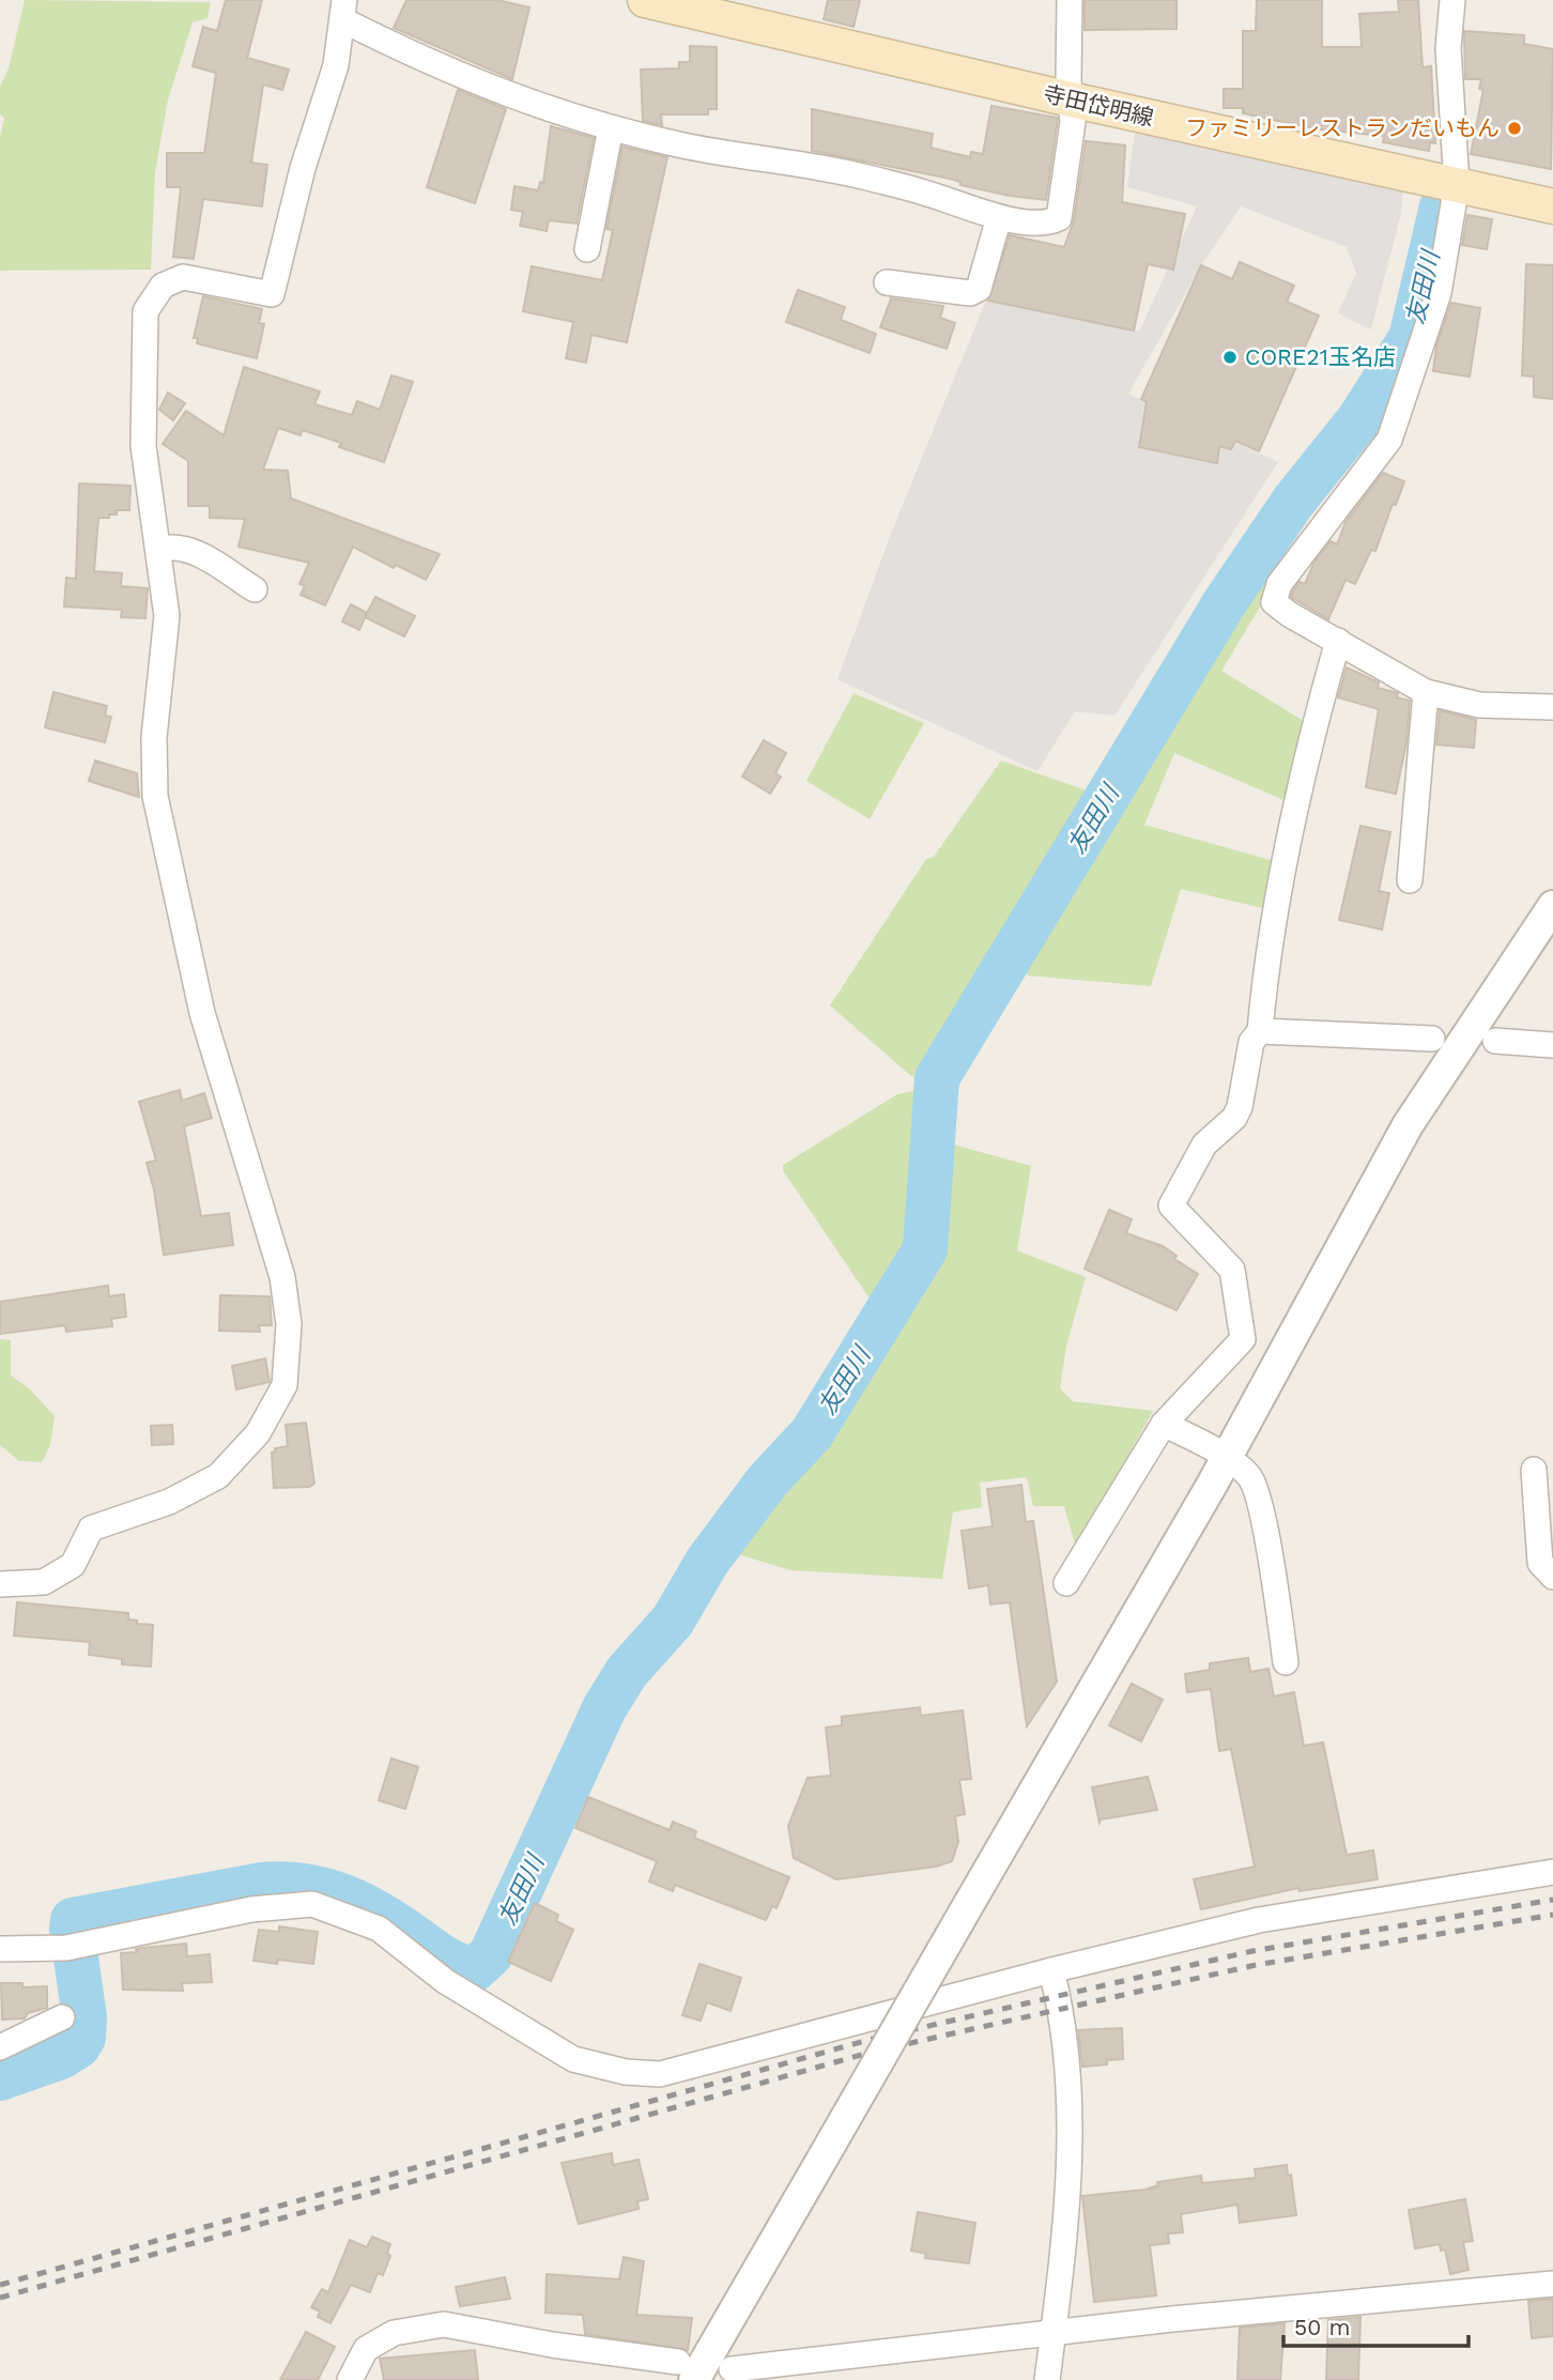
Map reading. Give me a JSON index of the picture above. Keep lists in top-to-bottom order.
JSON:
{
  "streets": {
    "main road": ["寺田岱明線"]
  },
  "water": ["友田川"],
  "places": ["ファミリーレストランだいもん", "CORE21玉名店"],
  "scale_bar": "50 m"
}
